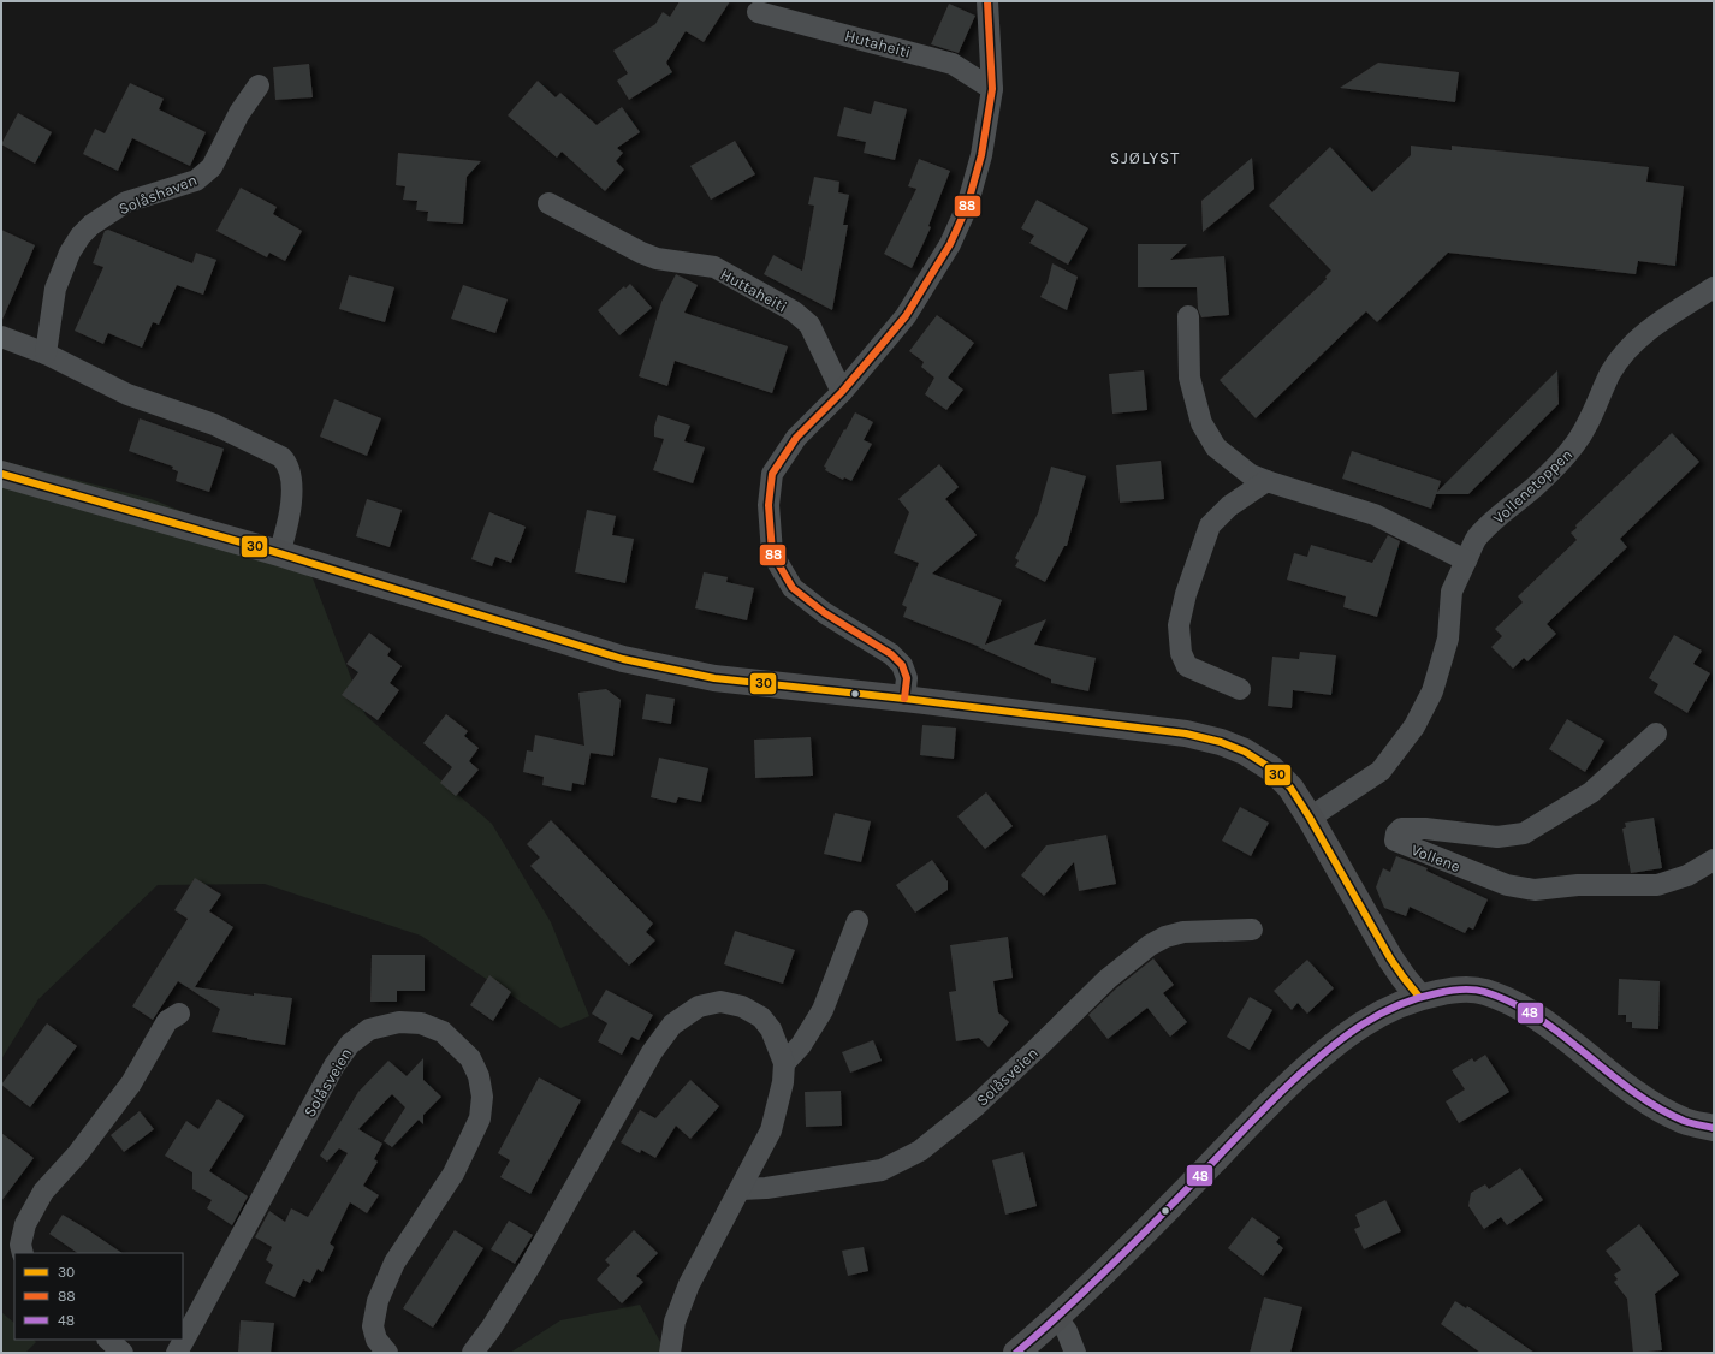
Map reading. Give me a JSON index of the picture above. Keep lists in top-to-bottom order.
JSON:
{
  "streets": {
    "street": [
      "Hutaheiti",
      "Solåshaven",
      "Huttaheiti",
      "Vollenetoppen",
      "Vollene",
      "Solåsveien"
    ]
  },
  "districts": ["SJØLYST"],
  "lines": ["transit line 88", "transit line 30", "transit line 48"],
  "legend": ["30", "88", "48"]
}
